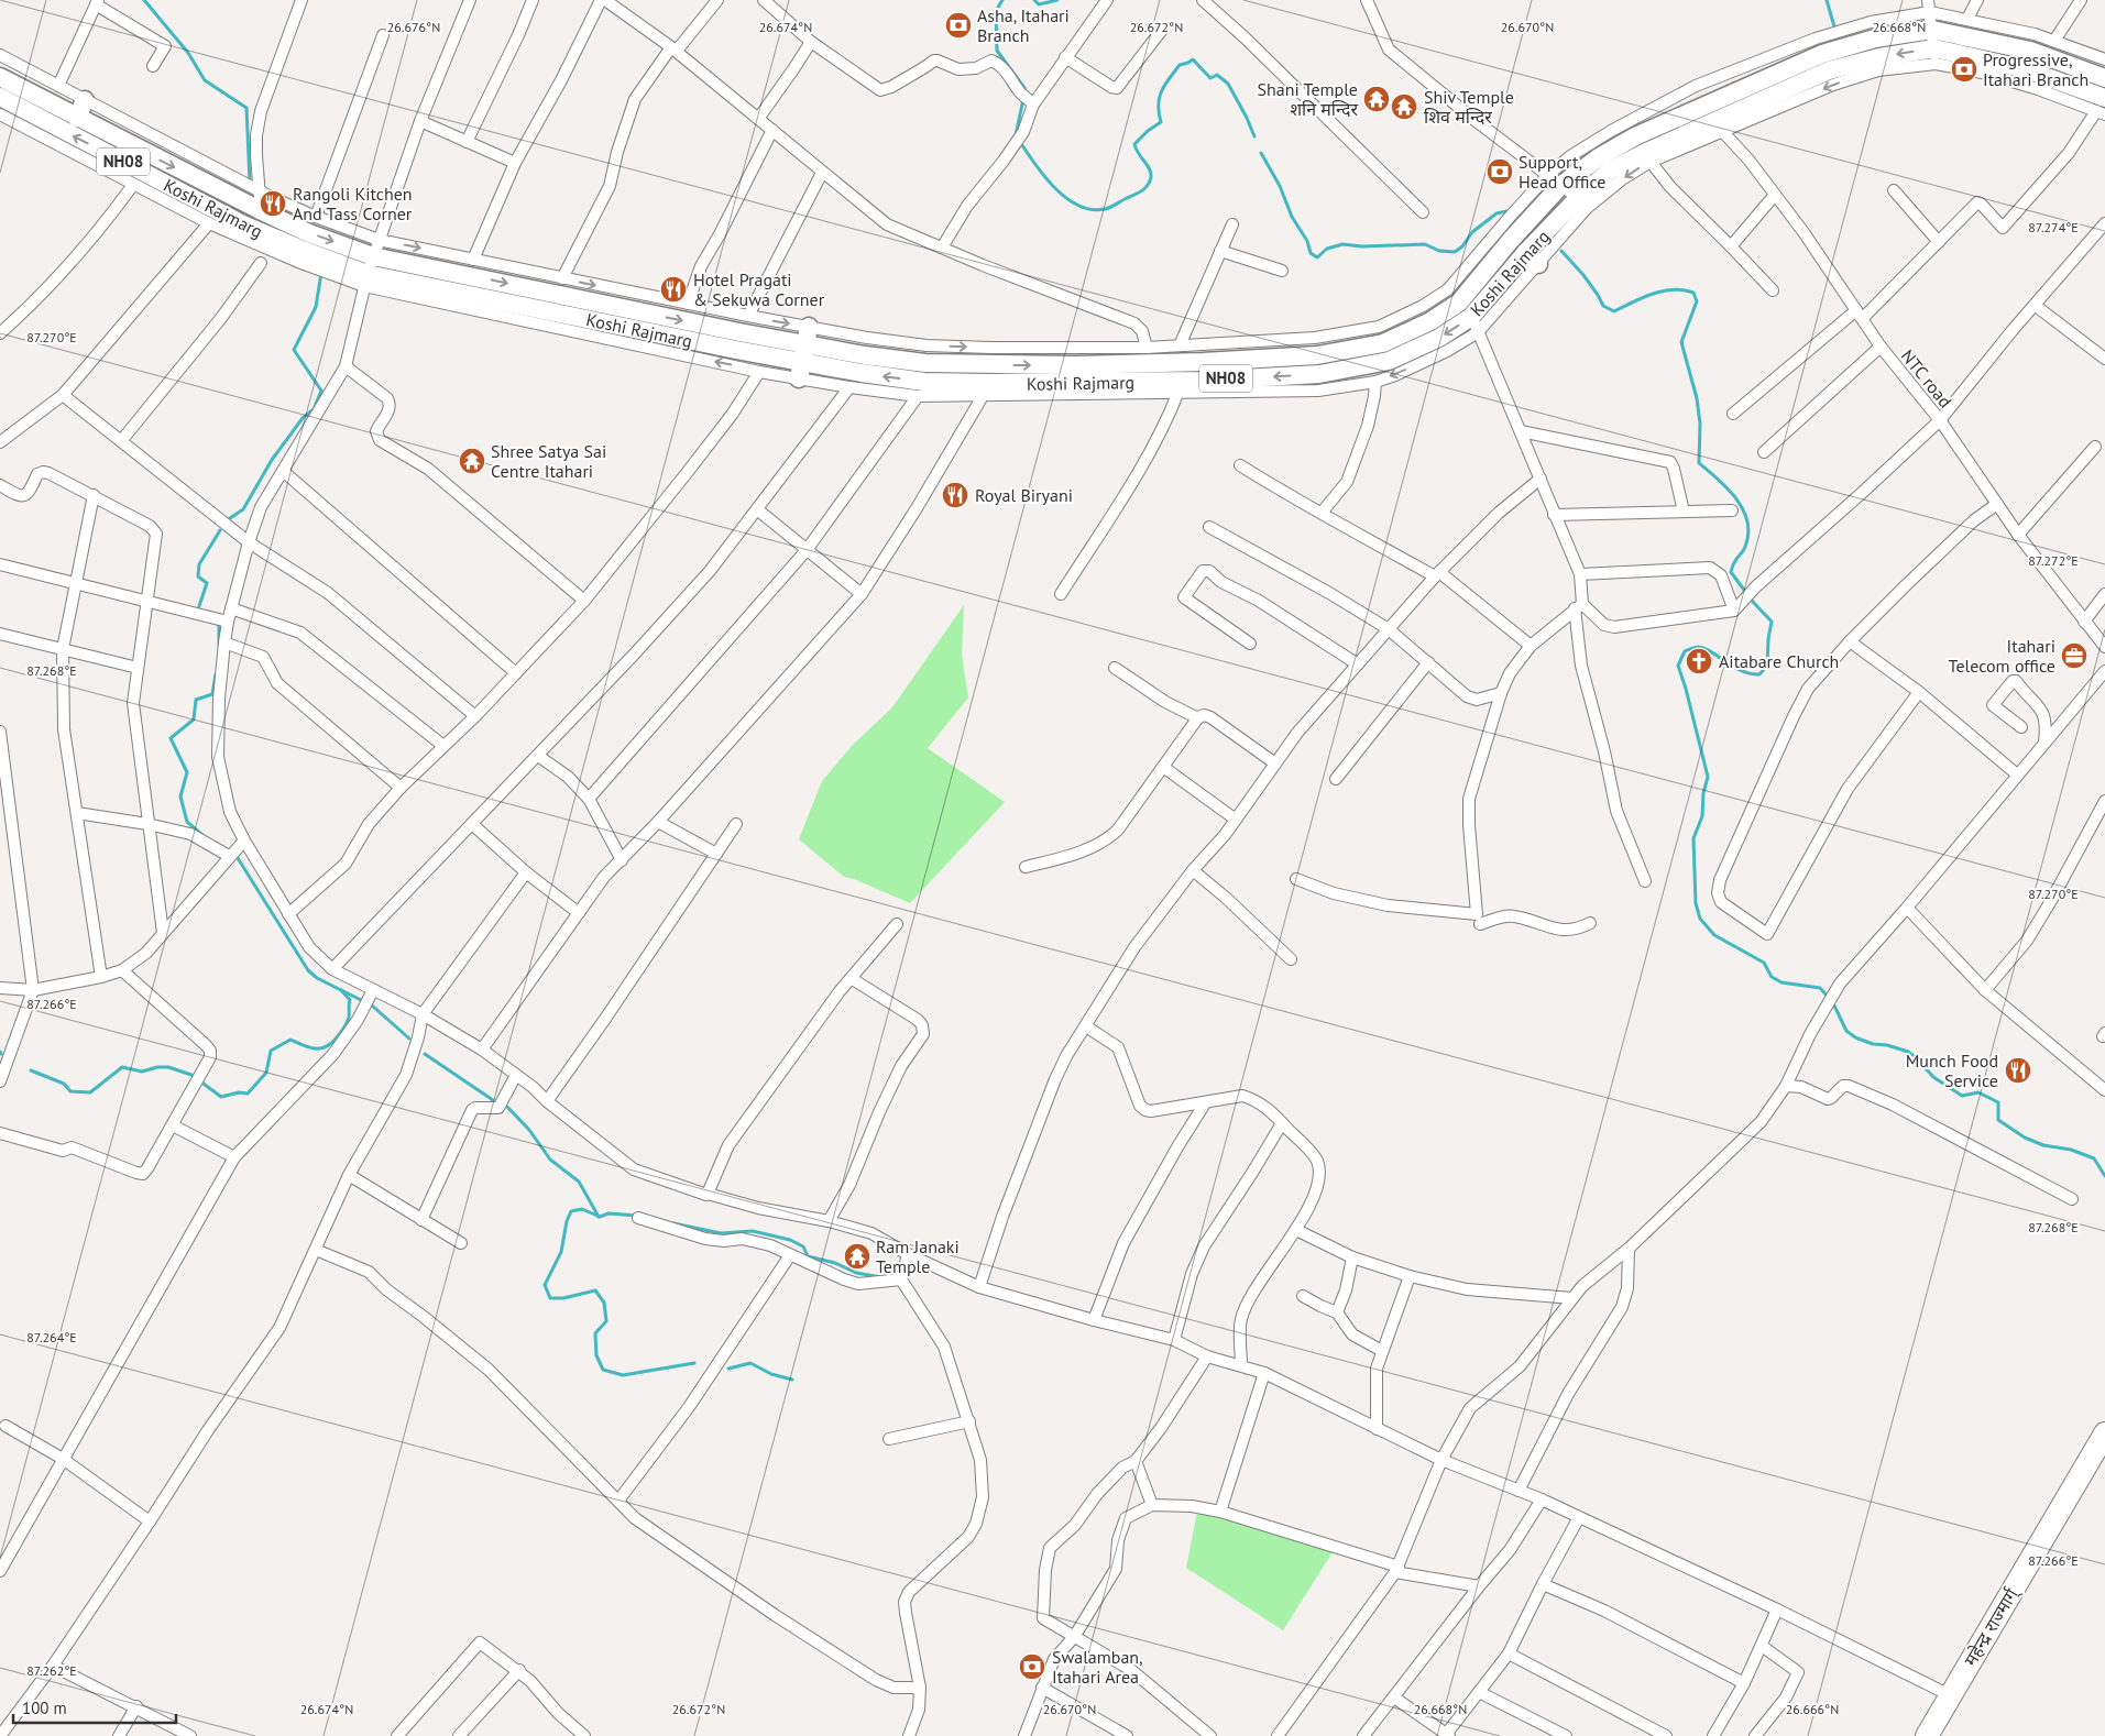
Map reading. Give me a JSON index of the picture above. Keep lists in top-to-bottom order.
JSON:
{
  "streets": {
    "highway": ["महेन्द्र राज्मार्ग्"],
    "main road": ["NH08", "Koshi Rajmarg"],
    "street": ["NTC road"]
  },
  "places": {
    "bank": [
      "Asha, Itahari Branch",
      "Progressive, Itahari Branch",
      "Support, Head Office",
      "Swalamban, Itahari Area"
    ],
    "temple": [
      "Shani Temple शनि मन्दिर",
      "Shiv Temple शिव मन्दिर",
      "Shree Satya Sai Centre Itahari",
      "Ram Janaki Temple"
    ],
    "restaurant": [
      "Rangoli Kitchen And Tass Corner",
      "Hotel Pragati & Sekuwa Corner",
      "Royal Biryani",
      "Munch Food Service"
    ],
    "office": ["Itahari Telecom office"],
    "church": ["Aitabare Church"]
  },
  "scale_bar": "100 m",
  "coordinates": [
    "26.676°N",
    "26.674°N",
    "26.672°N",
    "26.670°N",
    "26.668°N",
    "87.274°E",
    "87.270°E",
    "87.272°E",
    "87.268°E",
    "87.266°E",
    "87.264°E",
    "87.262°E",
    "26.666°N"
  ]
}
